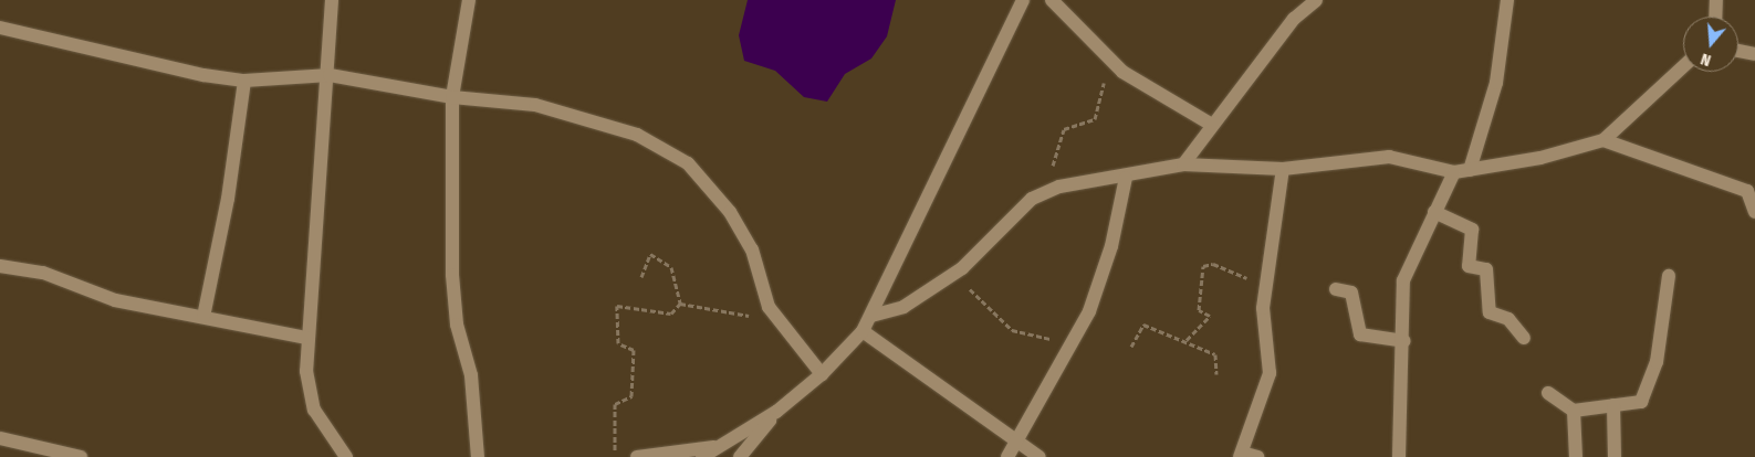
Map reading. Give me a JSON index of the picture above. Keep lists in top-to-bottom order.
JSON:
{
  "north": "bottom"
}
